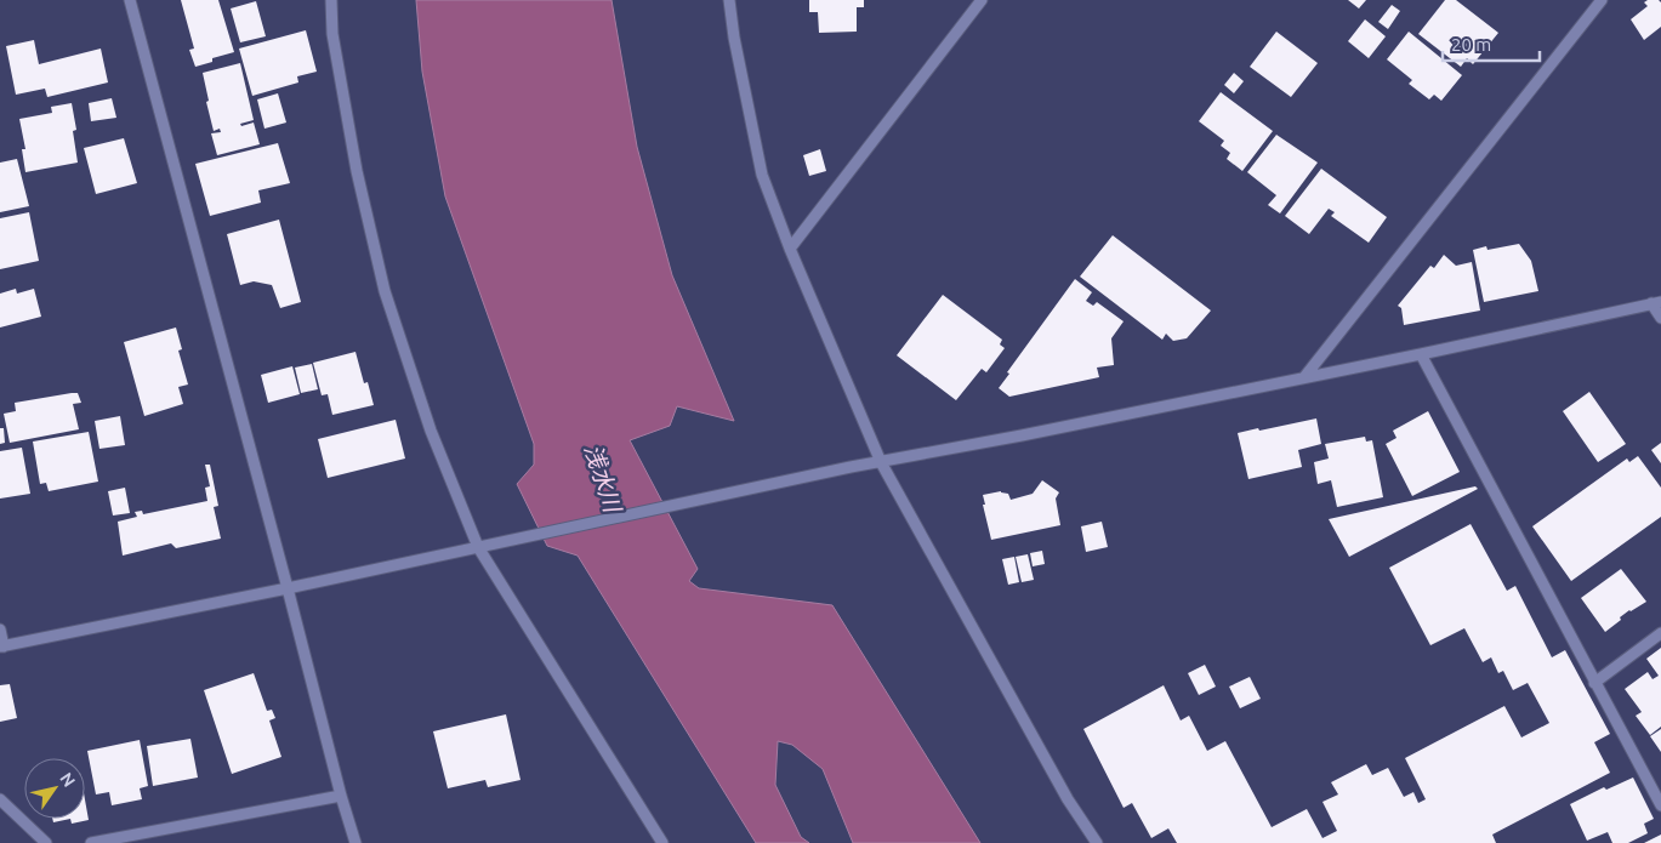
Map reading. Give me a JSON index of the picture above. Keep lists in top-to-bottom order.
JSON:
{
  "water": ["浅水川"],
  "scale_bar": "20 m",
  "north": "top right"
}
